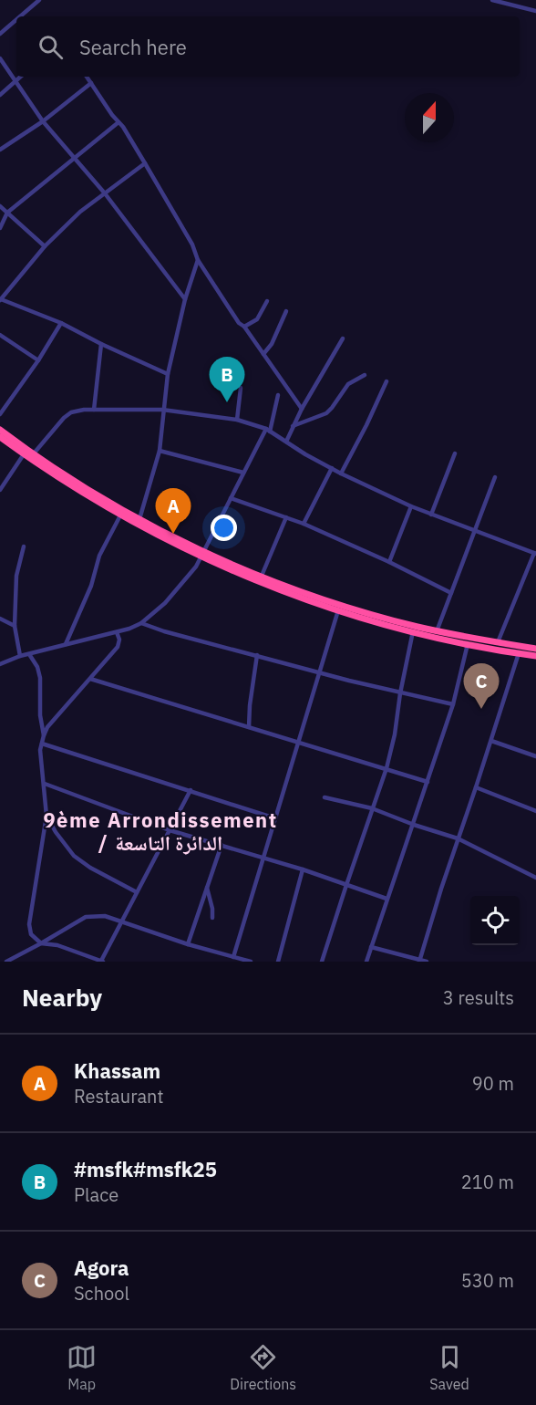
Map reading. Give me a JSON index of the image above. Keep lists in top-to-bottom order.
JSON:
{
  "districts": ["9ème Arrondissement / الدائرة التاسعة"],
  "north": "top",
  "page": {
    "search": "Search here",
    "pins": ["B", "A", "C"],
    "heading": ["Nearby", "3 results"],
    "list": [
      {
        "mark": "A",
        "name": "Khassam",
        "note": "Restaurant",
        "value": "90 m"
      },
      {
        "mark": "B",
        "name": "#msfk#msfk25",
        "note": "Place",
        "value": "210 m"
      },
      {
        "mark": "C",
        "name": "Agora",
        "note": "School",
        "value": "530 m"
      }
    ],
    "nav": ["Map", "Directions", "Saved"]
  }
}
